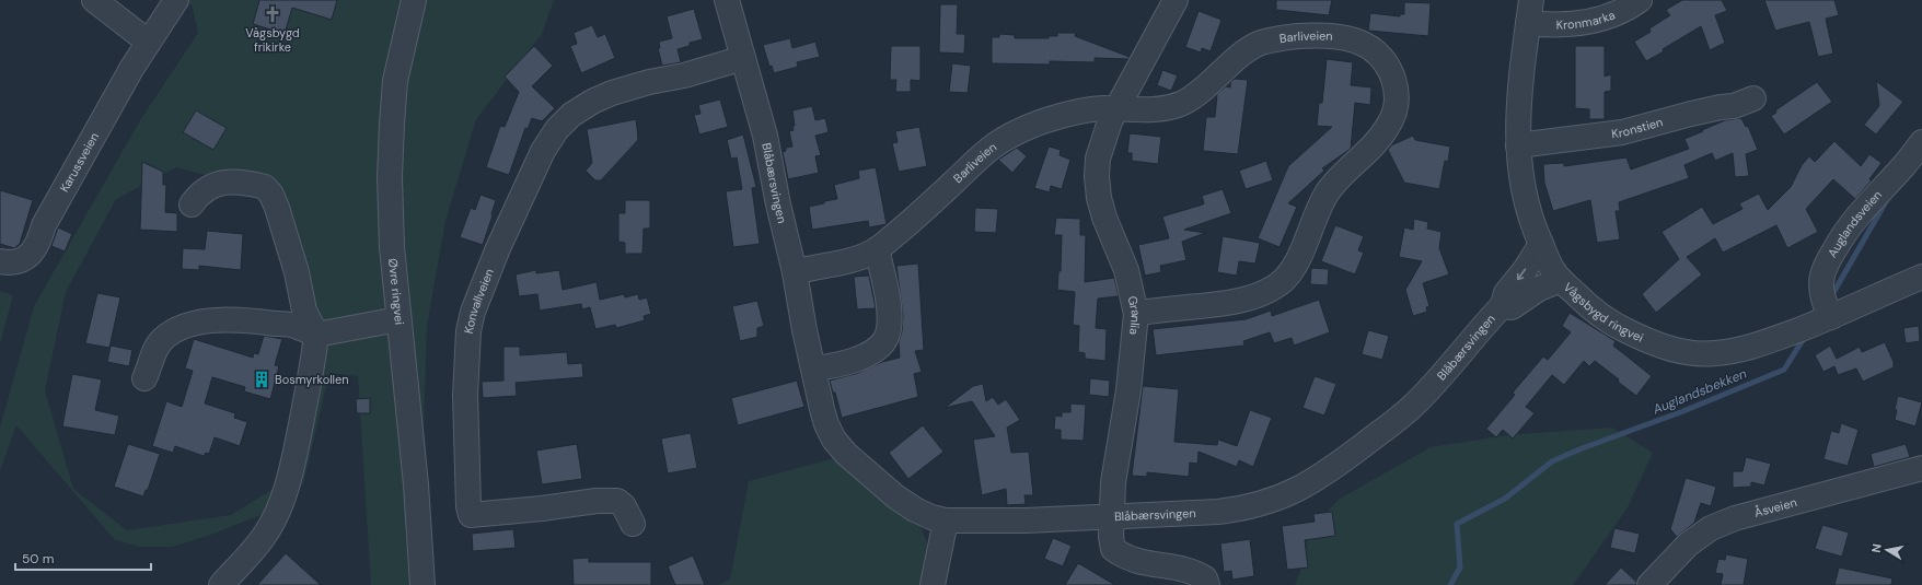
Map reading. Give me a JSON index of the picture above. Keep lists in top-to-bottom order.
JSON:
{
  "streets": {
    "street": [
      "Kronmarka",
      "Barliveien",
      "Kronstien",
      "Karussveien",
      "Blåbærsvingen",
      "Auglandsveien",
      "Øvre ringvei",
      "Konvallveien",
      "Vågsbygd ringvei",
      "Granlia",
      "Åsveien"
    ]
  },
  "crossings": [
    ["Kronmarka", "Vågsbygd ringvei"],
    ["Barliveien", "Blåbærsvingen"],
    ["Barliveien", "Granlia"],
    ["Kronstien", "Vågsbygd ringvei"],
    ["Blåbærsvingen", "Konvallveien"],
    ["Blåbærsvingen", "Vågsbygd ringvei"],
    ["Blåbærsvingen", "Granlia"],
    ["Auglandsveien", "Vågsbygd ringvei"]
  ],
  "water": ["Auglandsbekken"],
  "places": {
    "church": ["Vågsbygd frikirke"],
    "building": ["Bosmyrkollen"]
  },
  "scale_bar": "50 m",
  "north": "left"
}
